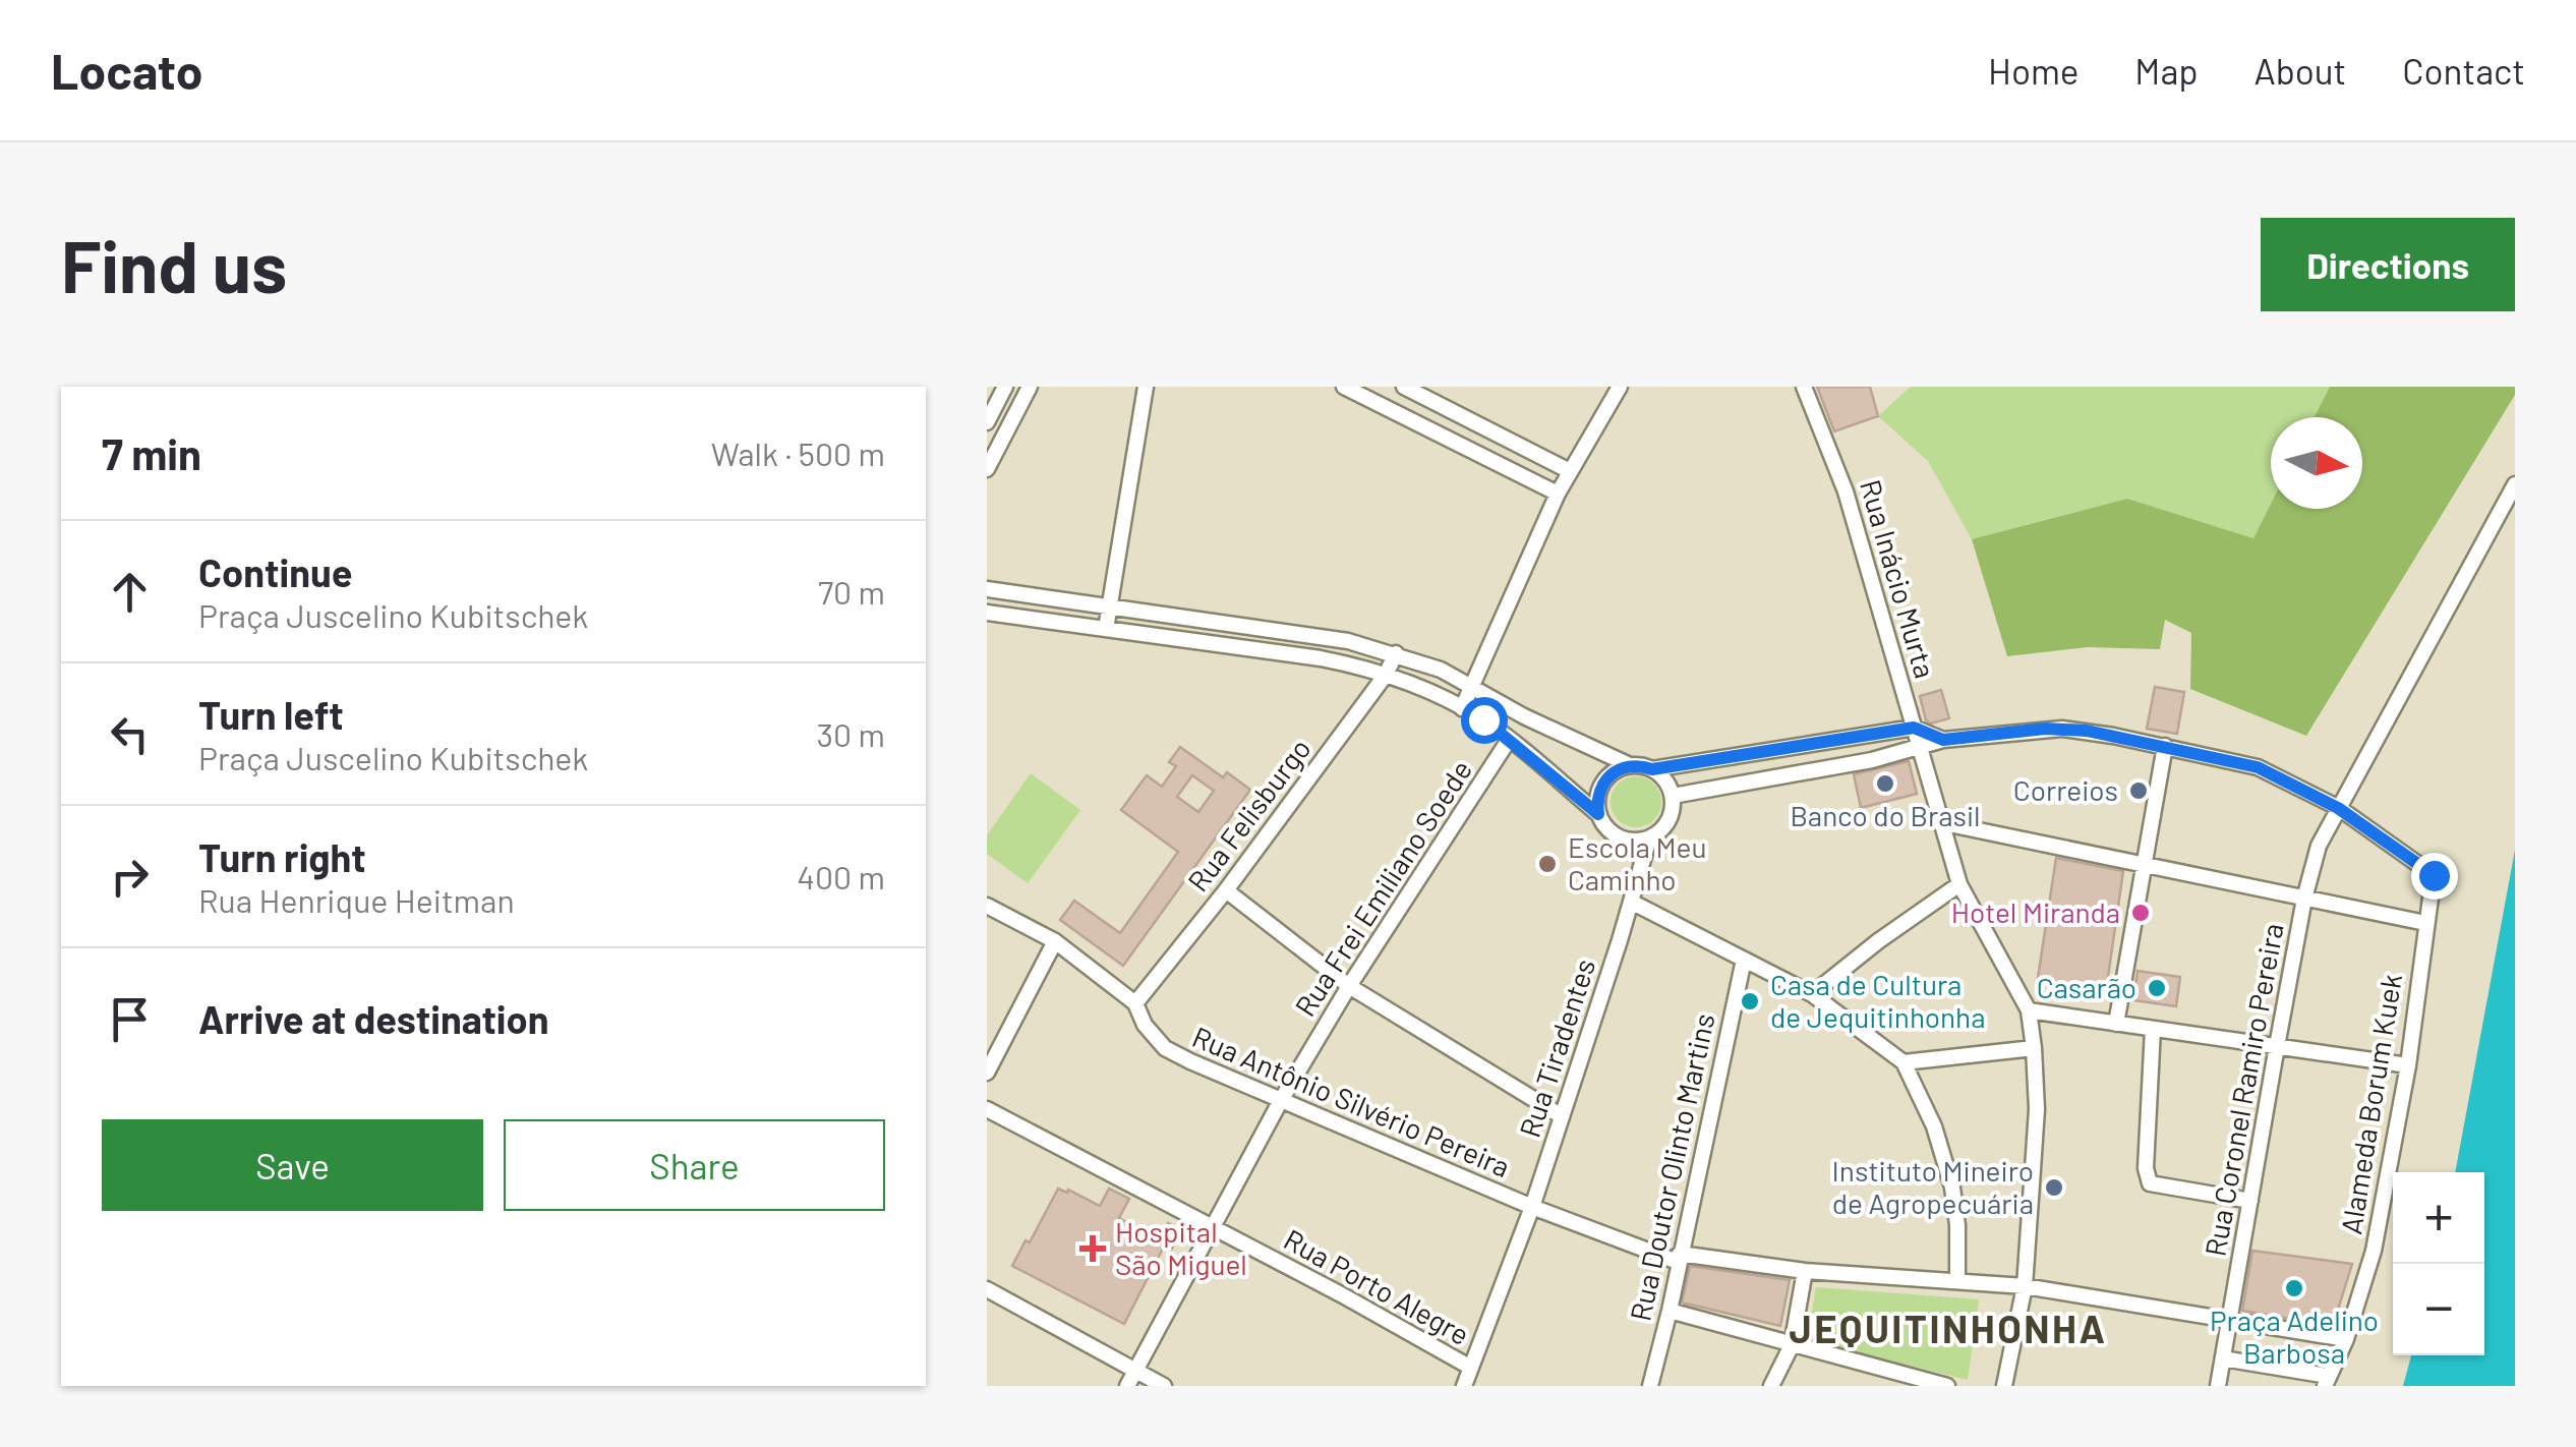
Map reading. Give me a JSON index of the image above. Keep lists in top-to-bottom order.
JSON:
{
  "streets": {
    "street": [
      "Rua Inácio Murta",
      "Rua Felisburgo",
      "Rua Frei Emiliano Soede",
      "Rua Tiradentes",
      "Rua Coronel Ramiro Pereira",
      "Rua Antônio Silvério Pereira",
      "Alameda Borum Kuek",
      "Rua Doutor Olinto Martins",
      "Rua Porto Alegre"
    ]
  },
  "crossings": [
    ["Rua Felisburgo", "Rua Antônio Silvério Pereira"],
    ["Rua Frei Emiliano Soede", "Rua Antônio Silvério Pereira"],
    ["Rua Frei Emiliano Soede", "Rua Porto Alegre"],
    ["Rua Tiradentes", "Rua Antônio Silvério Pereira"],
    ["Rua Tiradentes", "Rua Porto Alegre"],
    ["Rua Coronel Ramiro Pereira", "Alameda Borum Kuek"],
    ["Rua Antônio Silvério Pereira", "Rua Doutor Olinto Martins"]
  ],
  "districts": ["JEQUITINHONHA"],
  "places": {
    "other": [
      "Banco do Brasil",
      "Correios",
      "Escola Meu Caminho",
      "Hotel Miranda",
      "Casarão",
      "Casa de Cultura de Jequitinhonha",
      "Instituto Mineiro de Agropecuária",
      "Praça Adelino Barbosa"
    ],
    "health": ["Hospital São Miguel"]
  },
  "north": "right",
  "page": {
    "header": "Locato",
    "nav": [
      "Home",
      "Map",
      "About",
      "Contact"
    ],
    "buttons": [
      "Directions",
      ["Save", "Share"]
    ],
    "title": "Find us",
    "heading": ["7 min", "Walk · 500 m"],
    "list": [
      ["Continue", "Praça Juscelino Kubitschek", "70 m"],
      ["Turn left", "Praça Juscelino Kubitschek", "30 m"],
      ["Turn right", "Rua Henrique Heitman", "400 m"],
      "Arrive at destination"
    ],
    "map_buttons": ["+", "−"]
  }
}
